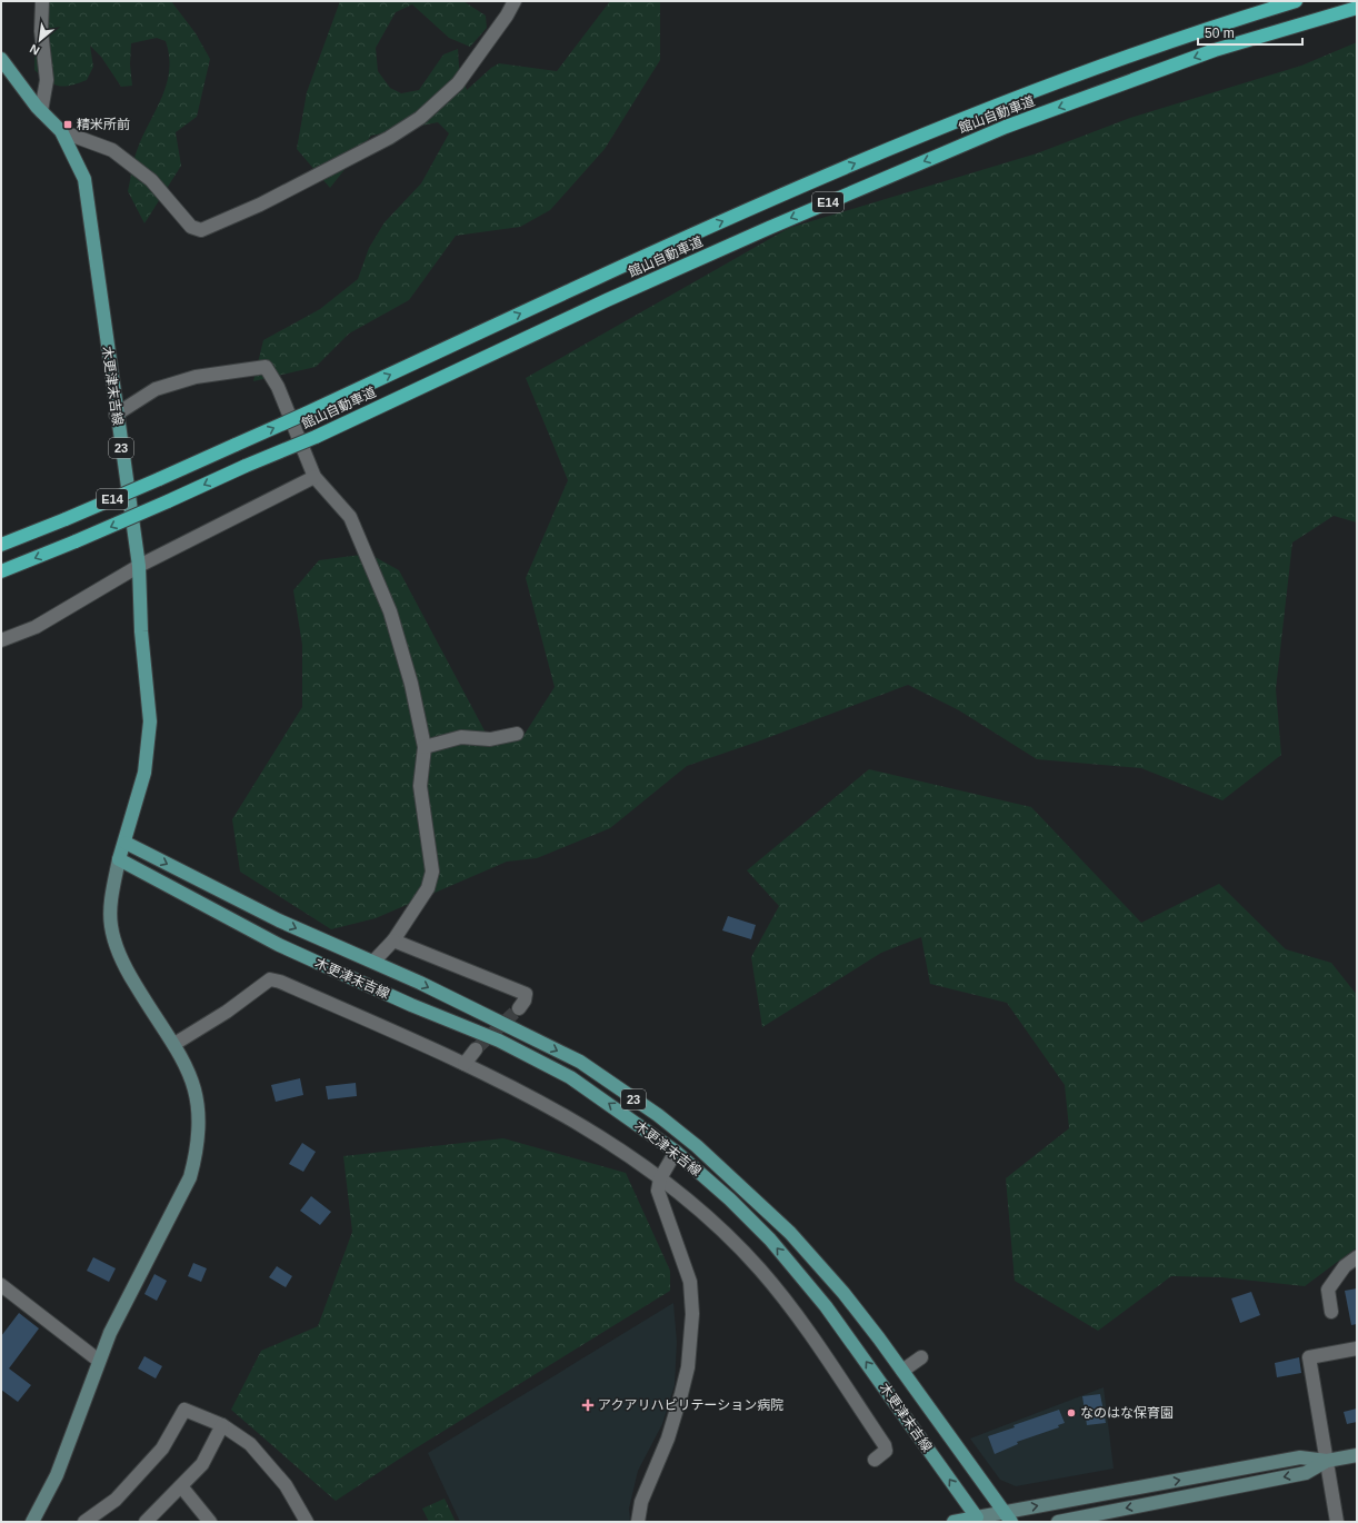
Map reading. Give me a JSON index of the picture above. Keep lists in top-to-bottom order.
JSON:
{
  "streets": {
    "highway": ["館山自動車道", "E14"],
    "main road": ["木更津末吉線", "23"]
  },
  "places": {
    "transit": ["精米所前"],
    "health": ["アクアリハビリテーション病院"],
    "other": ["なのはな保育園"]
  },
  "scale_bar": "50 m",
  "north": "bottom left"
}
